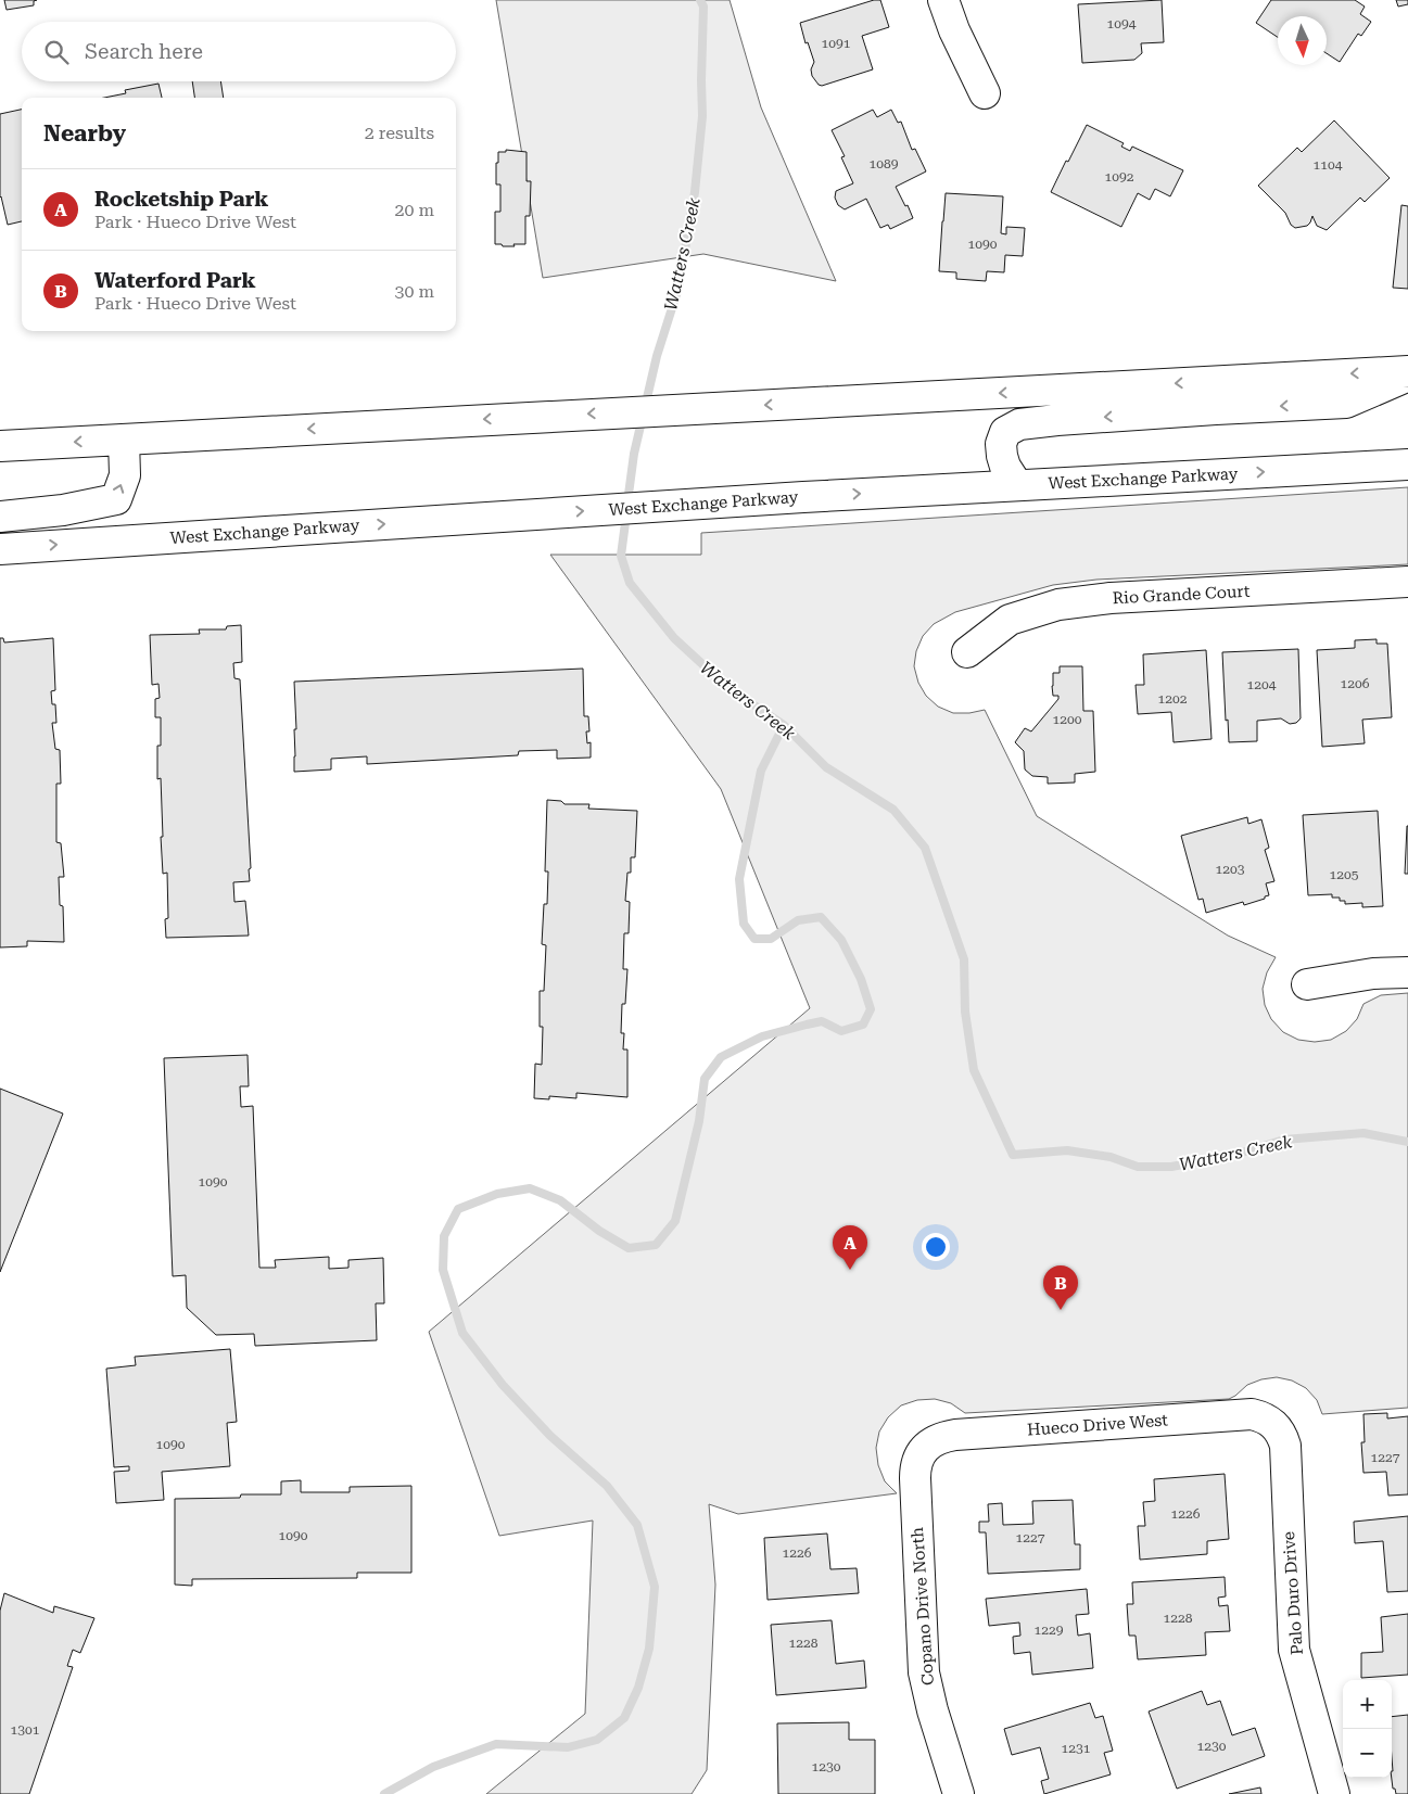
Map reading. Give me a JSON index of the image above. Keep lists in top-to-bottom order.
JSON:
{
  "streets": {
    "main road": [
      "West Exchange Parkway",
      "Rio Grande Court",
      "Hueco Drive West",
      "Palo Duro Drive",
      "Copano Drive North"
    ]
  },
  "crossings": [
    ["Hueco Drive West", "Palo Duro Drive"],
    ["Hueco Drive West", "Copano Drive North"]
  ],
  "water": ["Watters Creek"],
  "house_numbers": [
    "1094",
    "1091",
    "1089",
    "1104",
    "1092",
    "1090",
    "1206",
    "1204",
    "1202",
    "1200",
    "1203",
    "1205",
    "1090",
    "1090",
    "1227",
    "1226",
    "1090",
    "1227",
    "1226",
    "1228",
    "1229",
    "1228",
    "1301",
    "1230",
    "1231",
    "1230"
  ],
  "north": "bottom",
  "page": {
    "search": "Search here",
    "heading": ["Nearby", "2 results"],
    "list": [
      {
        "mark": "A",
        "name": "Rocketship Park",
        "note": "Park · Hueco Drive West",
        "value": "20 m"
      },
      {
        "mark": "B",
        "name": "Waterford Park",
        "note": "Park · Hueco Drive West",
        "value": "30 m"
      }
    ],
    "pins": ["A", "B"],
    "map_buttons": ["+", "−"]
  }
}
